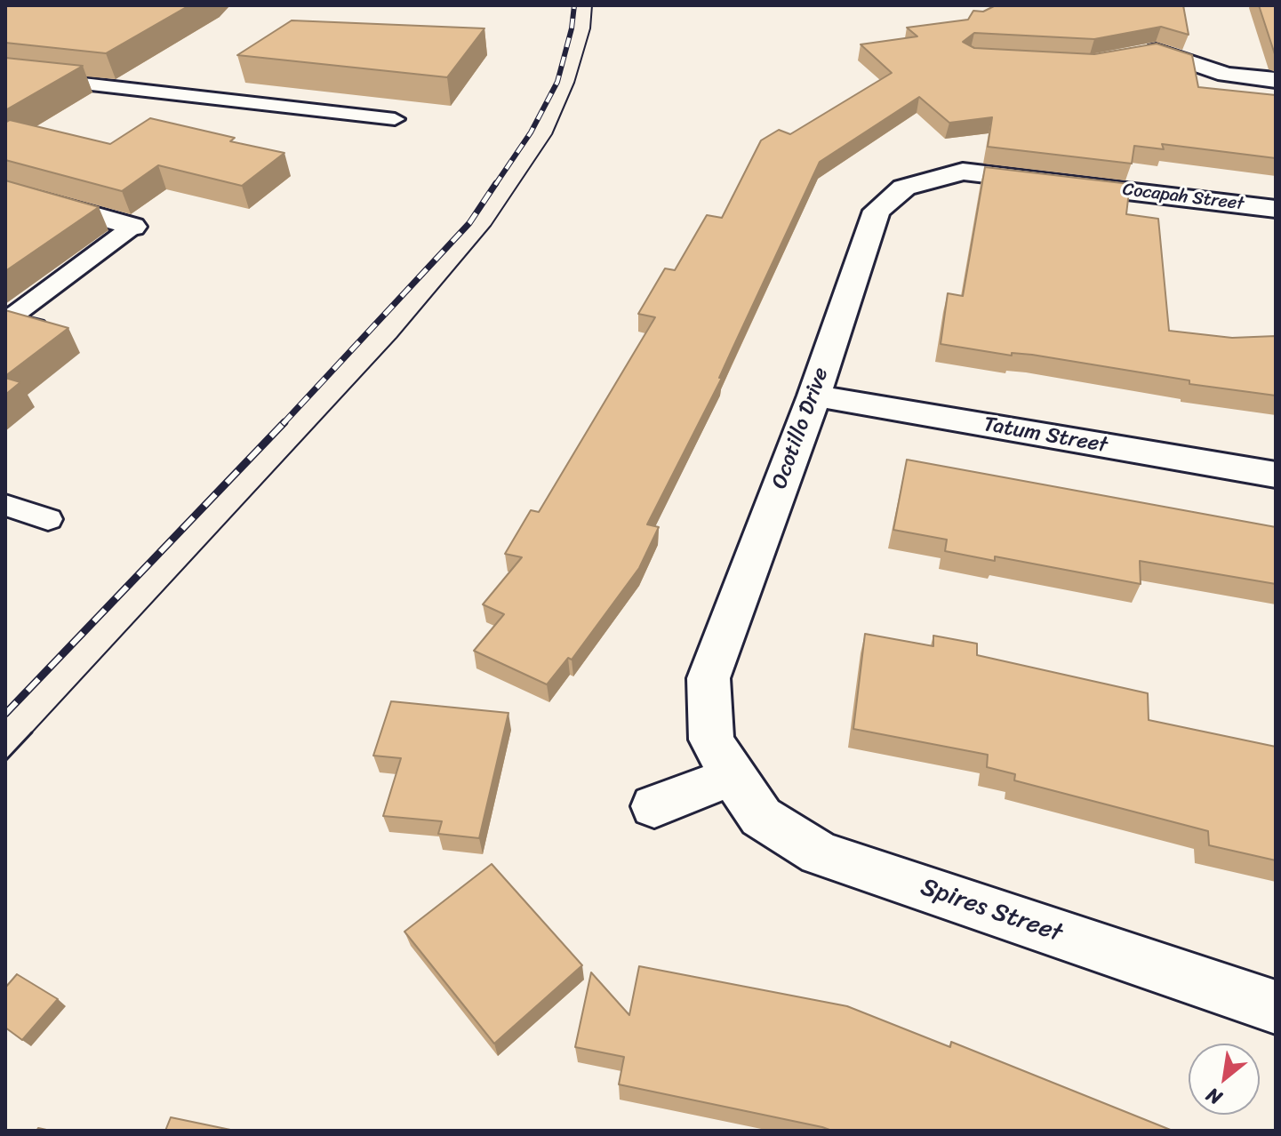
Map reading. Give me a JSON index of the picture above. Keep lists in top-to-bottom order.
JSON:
{
  "streets": {
    "street": [
      "Cocapah Street",
      "Ocotillo Drive",
      "Tatum Street",
      "Spires Street"
    ]
  },
  "crossings": [
    ["Cocapah Street", "Ocotillo Drive"],
    ["Ocotillo Drive", "Tatum Street"],
    ["Ocotillo Drive", "Spires Street"]
  ],
  "north": "bottom left"
}
